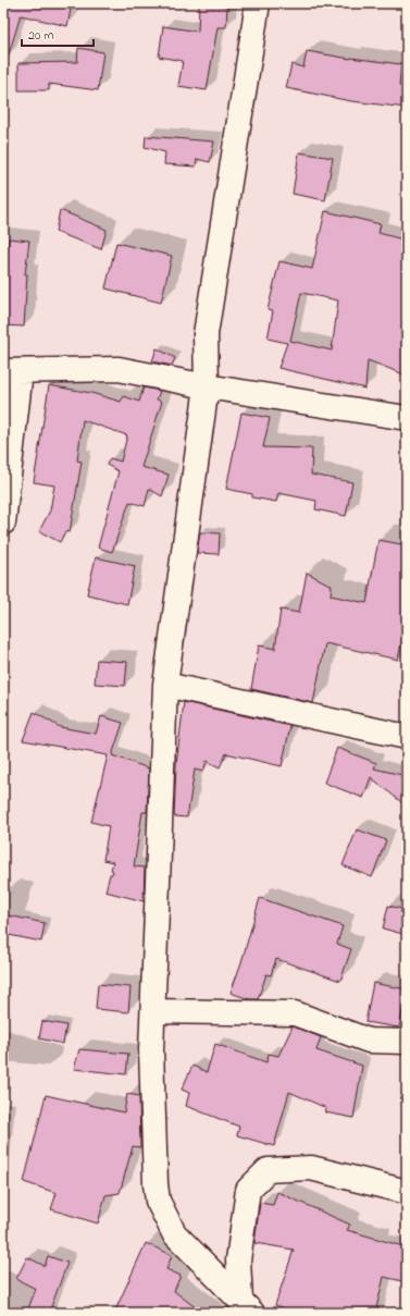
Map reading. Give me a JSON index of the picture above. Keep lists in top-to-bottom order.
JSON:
{
  "scale_bar": "20 m"
}
